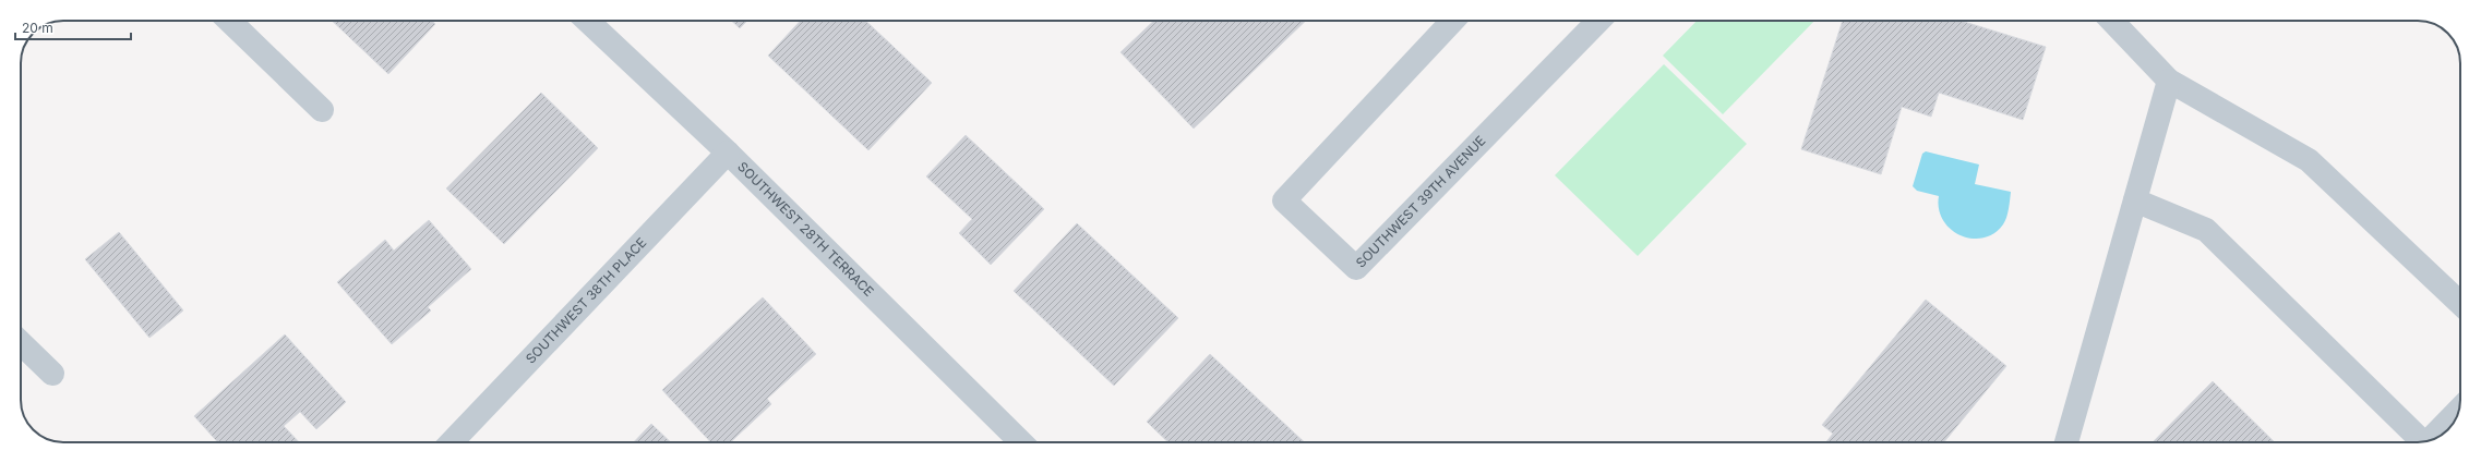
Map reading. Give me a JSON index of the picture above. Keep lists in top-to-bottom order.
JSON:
{
  "streets": {
    "street": ["SOUTHWEST 39TH AVENUE", "SOUTHWEST 28TH TERRACE", "SOUTHWEST 38TH PLACE"]
  },
  "crossings": [
    ["SOUTHWEST 28TH TERRACE", "SOUTHWEST 38TH PLACE"]
  ],
  "scale_bar": "20 m"
}
